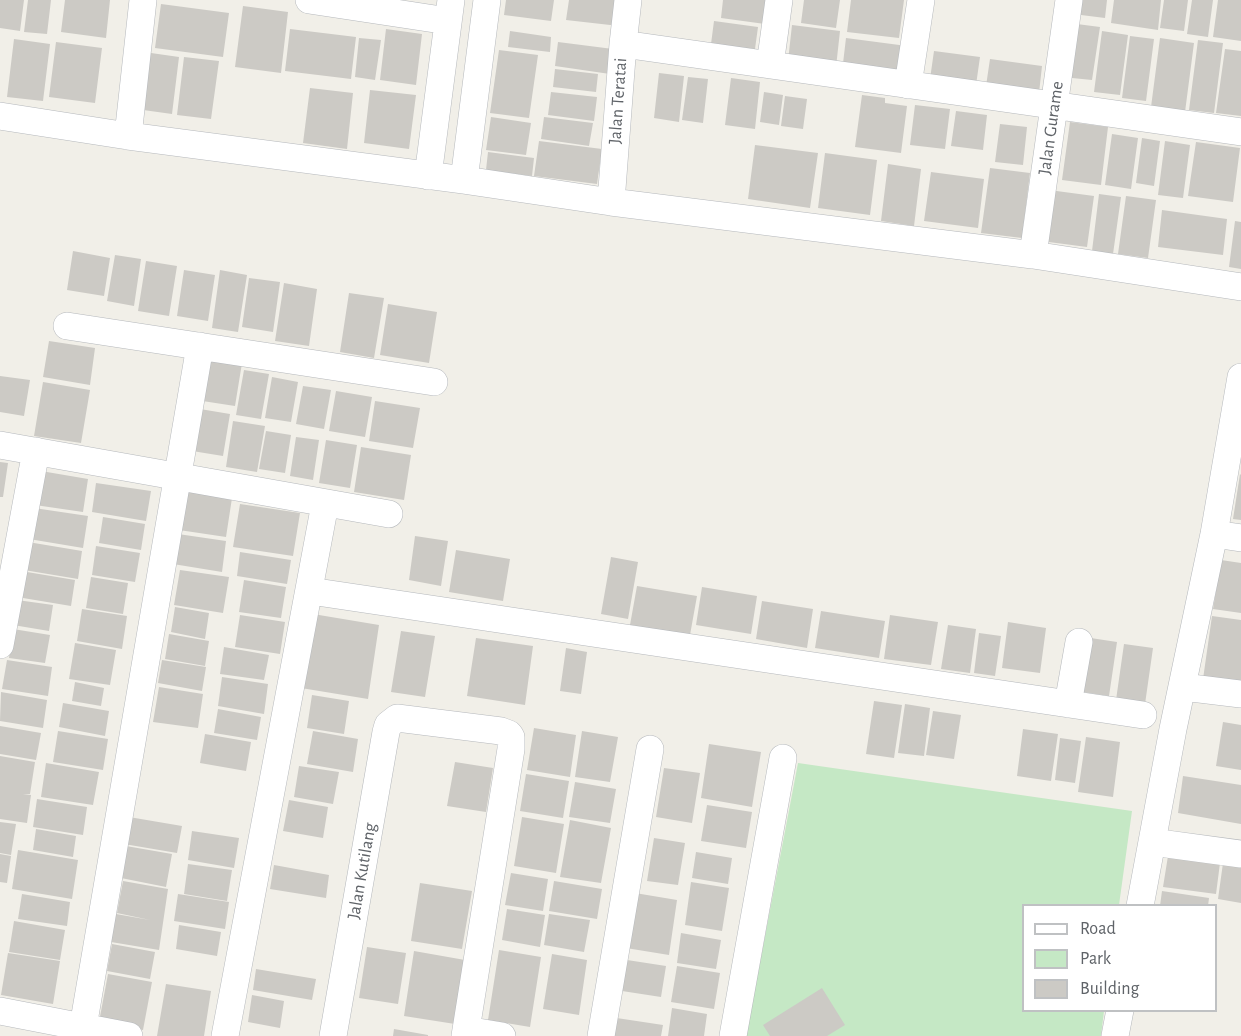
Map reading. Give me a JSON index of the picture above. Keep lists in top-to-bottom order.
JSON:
{
  "streets": {
    "street": ["Jalan Teratai", "Jalan Gurame", "Jalan Kutilang"]
  },
  "legend": ["Road", "Park", "Building"]
}
